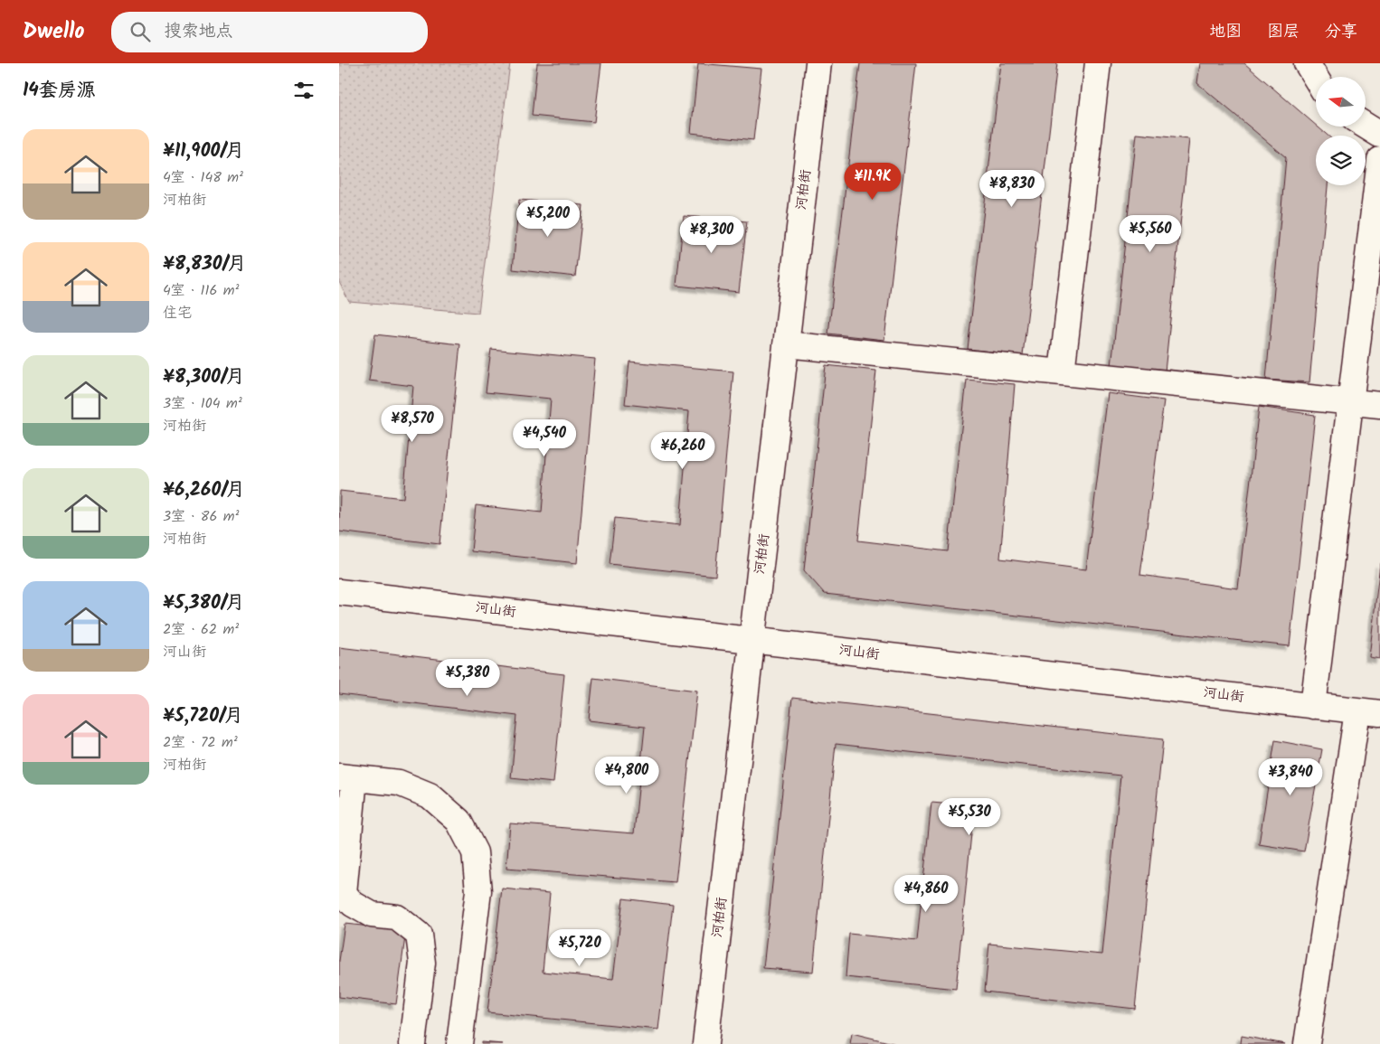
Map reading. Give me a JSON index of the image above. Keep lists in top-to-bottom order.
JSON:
{
  "streets": {
    "street": ["河柏街", "河山街"]
  },
  "crossings": [
    ["河柏街", "河山街"]
  ],
  "north": "left",
  "page": {
    "header": "Dwello",
    "search": "搜索地点",
    "nav": ["地图", "图层", "分享"],
    "heading": "14套房源",
    "list": [
      {
        "name": "¥11,900/月",
        "note": "4室 · 148 m² · 河柏街"
      },
      {
        "name": "¥8,830/月",
        "note": "4室 · 116 m² · 住宅"
      },
      {
        "name": "¥8,300/月",
        "note": "3室 · 104 m² · 河柏街"
      },
      {
        "name": "¥6,260/月",
        "note": "3室 · 86 m² · 河柏街"
      },
      {
        "name": "¥5,380/月",
        "note": "2室 · 62 m² · 河山街"
      },
      {
        "name": "¥5,720/月",
        "note": "2室 · 72 m² · 河柏街"
      }
    ],
    "price": [
      "¥11.9K",
      "¥8,830",
      "¥5,200",
      "¥5,560",
      "¥8,300",
      "¥8,570",
      "¥4,540",
      "¥6,260",
      "¥5,380",
      "¥4,800",
      "¥3,840",
      "¥5,530",
      "¥4,860",
      "¥5,720"
    ]
  }
}
